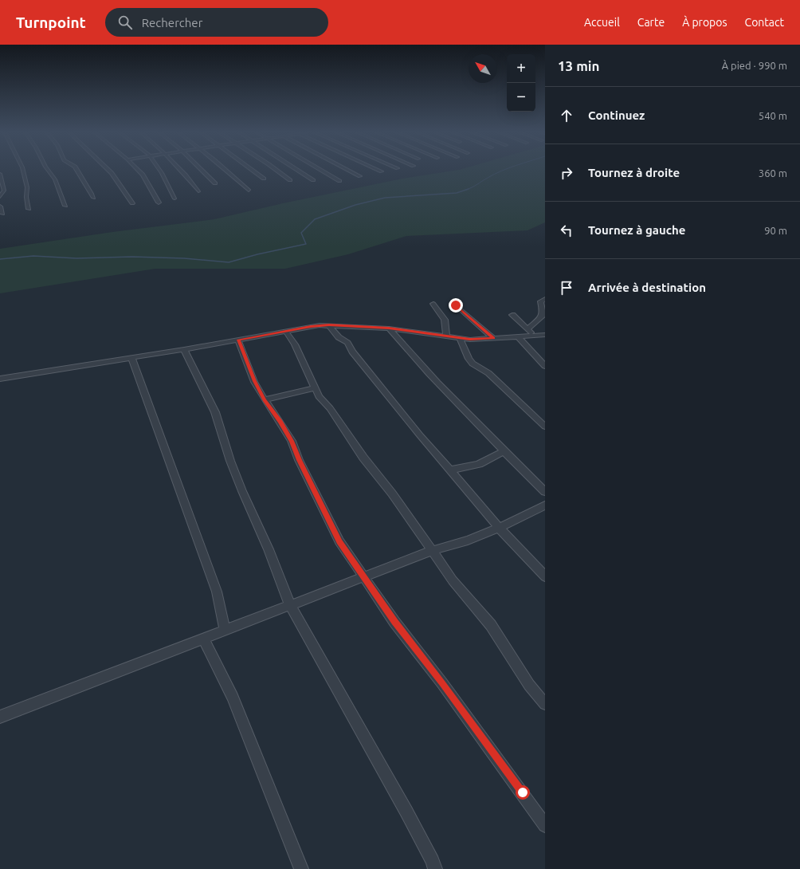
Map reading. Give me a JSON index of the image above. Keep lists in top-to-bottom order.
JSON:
{
  "north": "top left",
  "page": {
    "header": "Turnpoint",
    "search": "Rechercher",
    "nav": [
      "Accueil",
      "Carte",
      "À propos",
      "Contact"
    ],
    "heading": ["13 min", "À pied · 990 m"],
    "map_buttons": ["+", "−"],
    "list": [
      ["Continuez", "540 m"],
      ["Tournez à droite", "360 m"],
      ["Tournez à gauche", "90 m"],
      "Arrivée à destination"
    ]
  }
}
